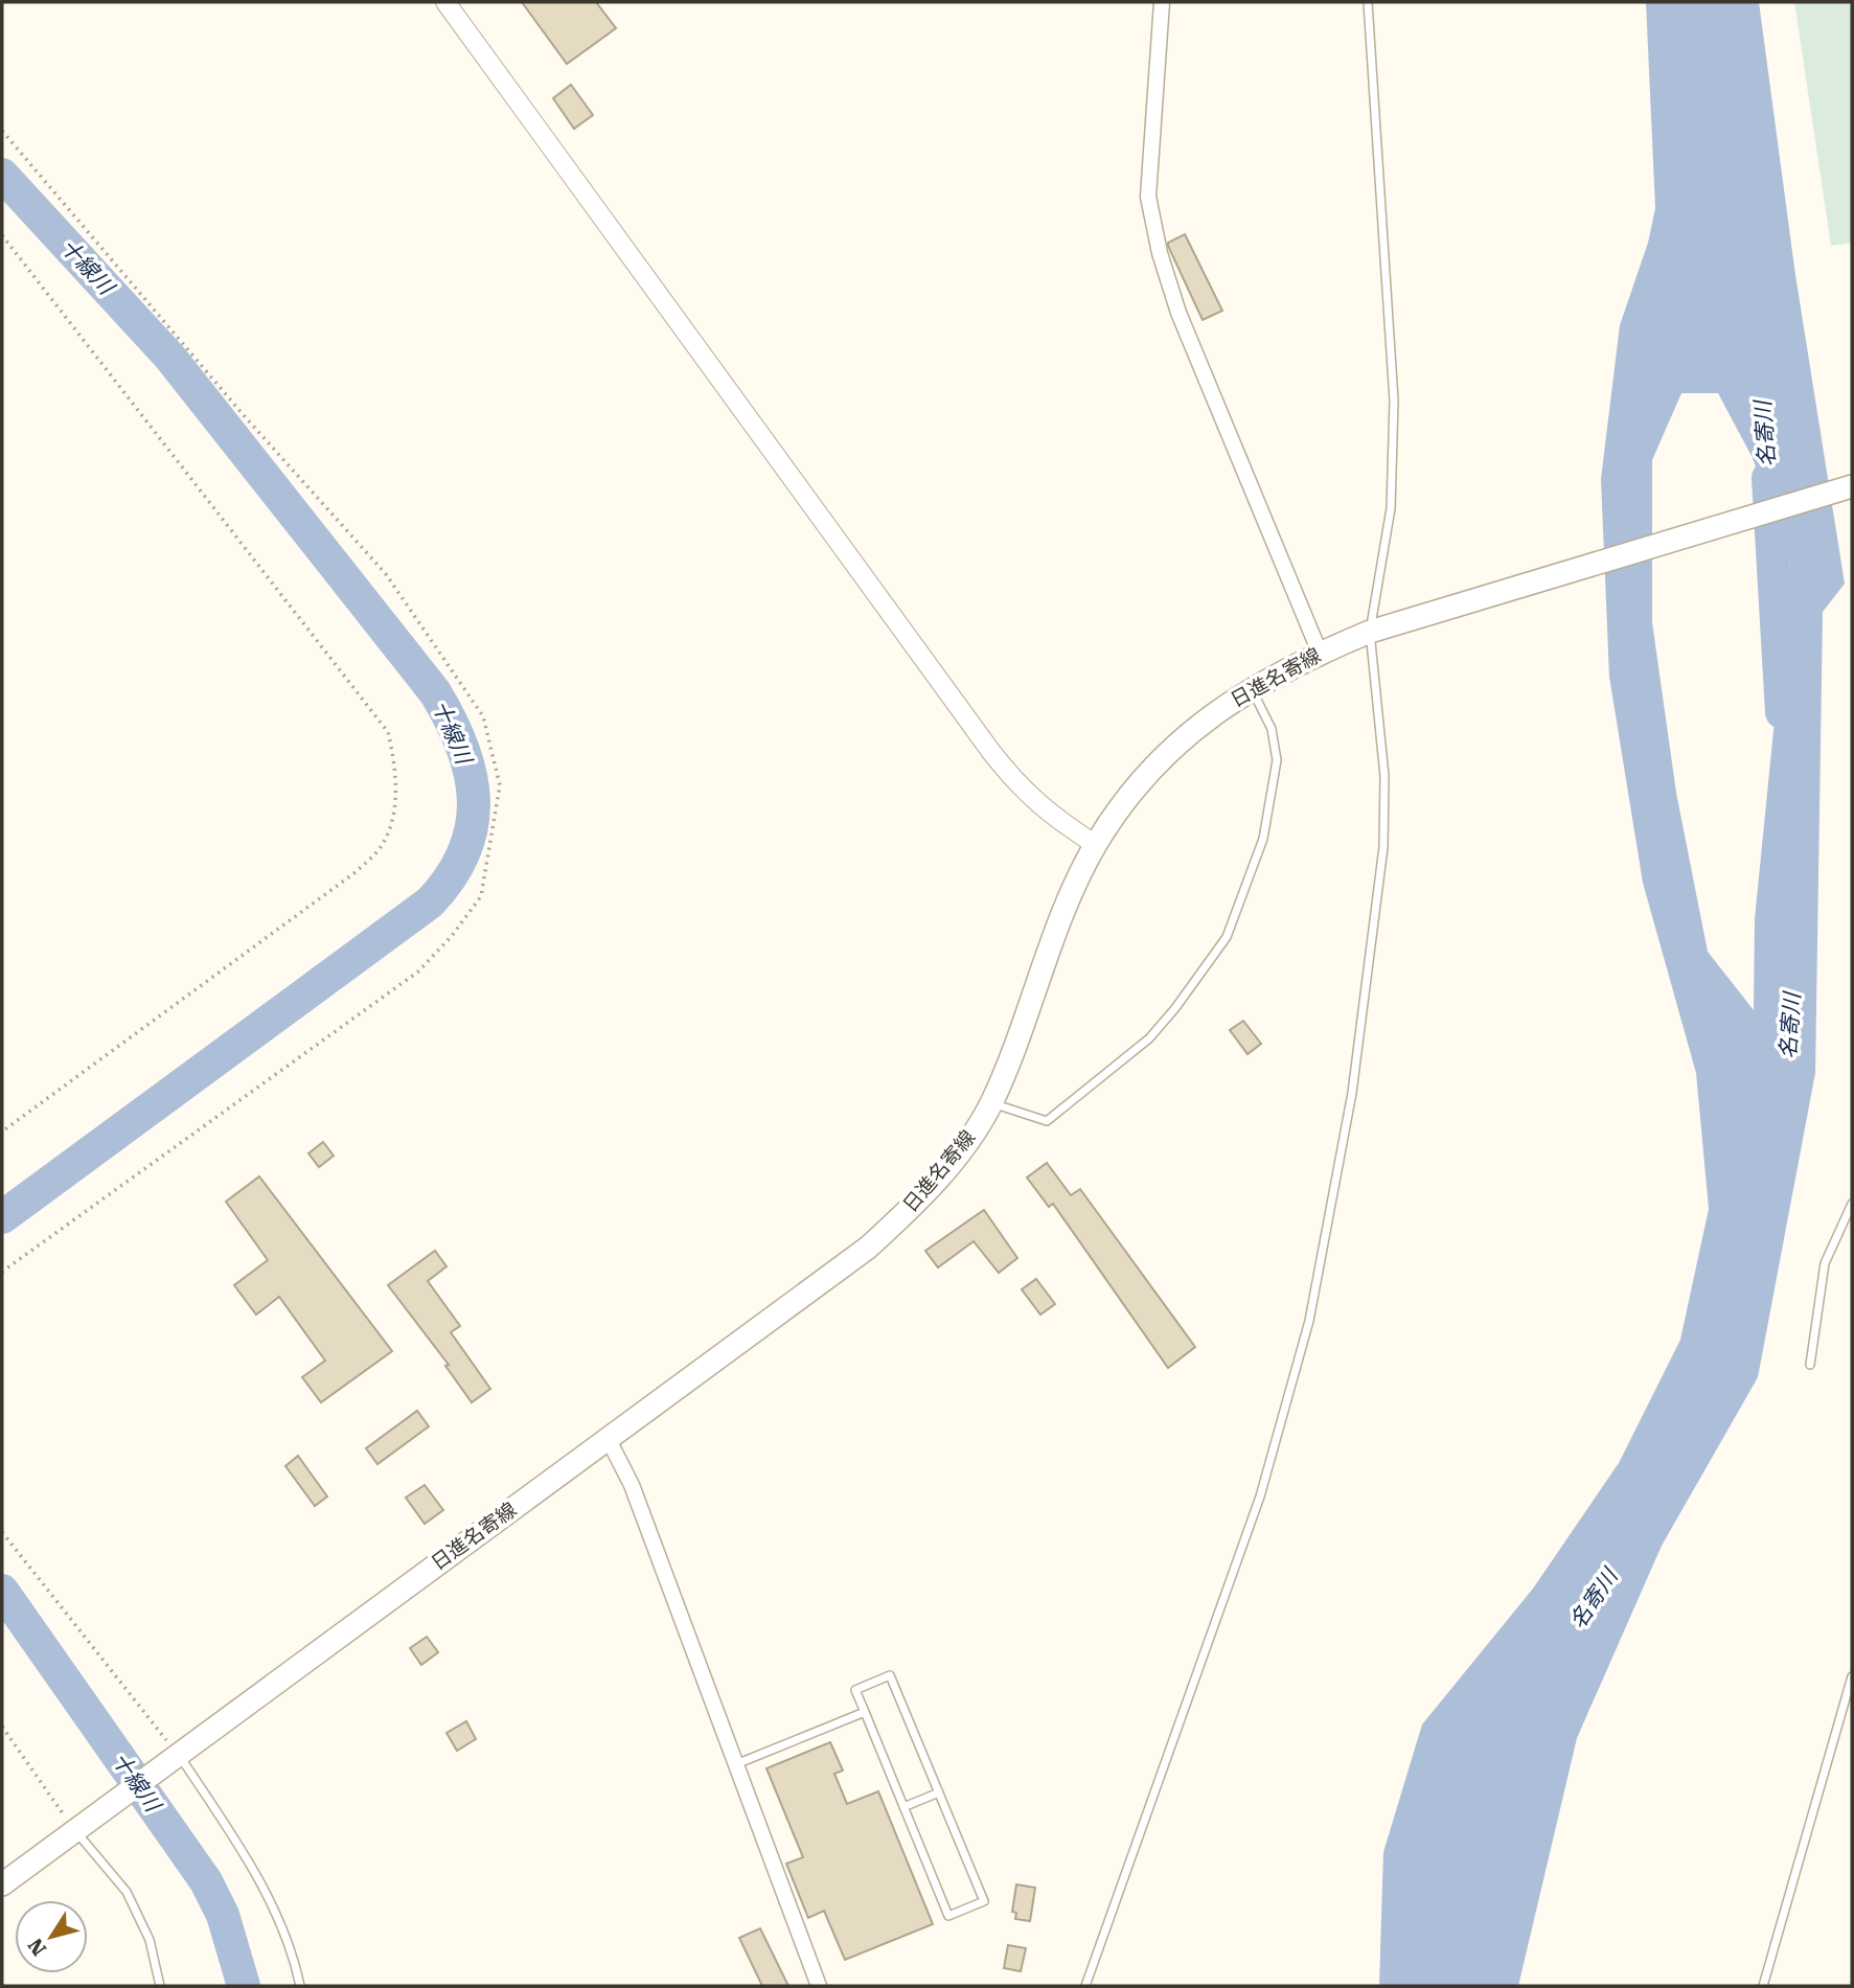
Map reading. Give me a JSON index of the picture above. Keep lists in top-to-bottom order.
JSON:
{
  "streets": {
    "main road": ["日進名寄線"]
  },
  "water": ["十線川", "名寄川"],
  "north": "bottom left"
}
